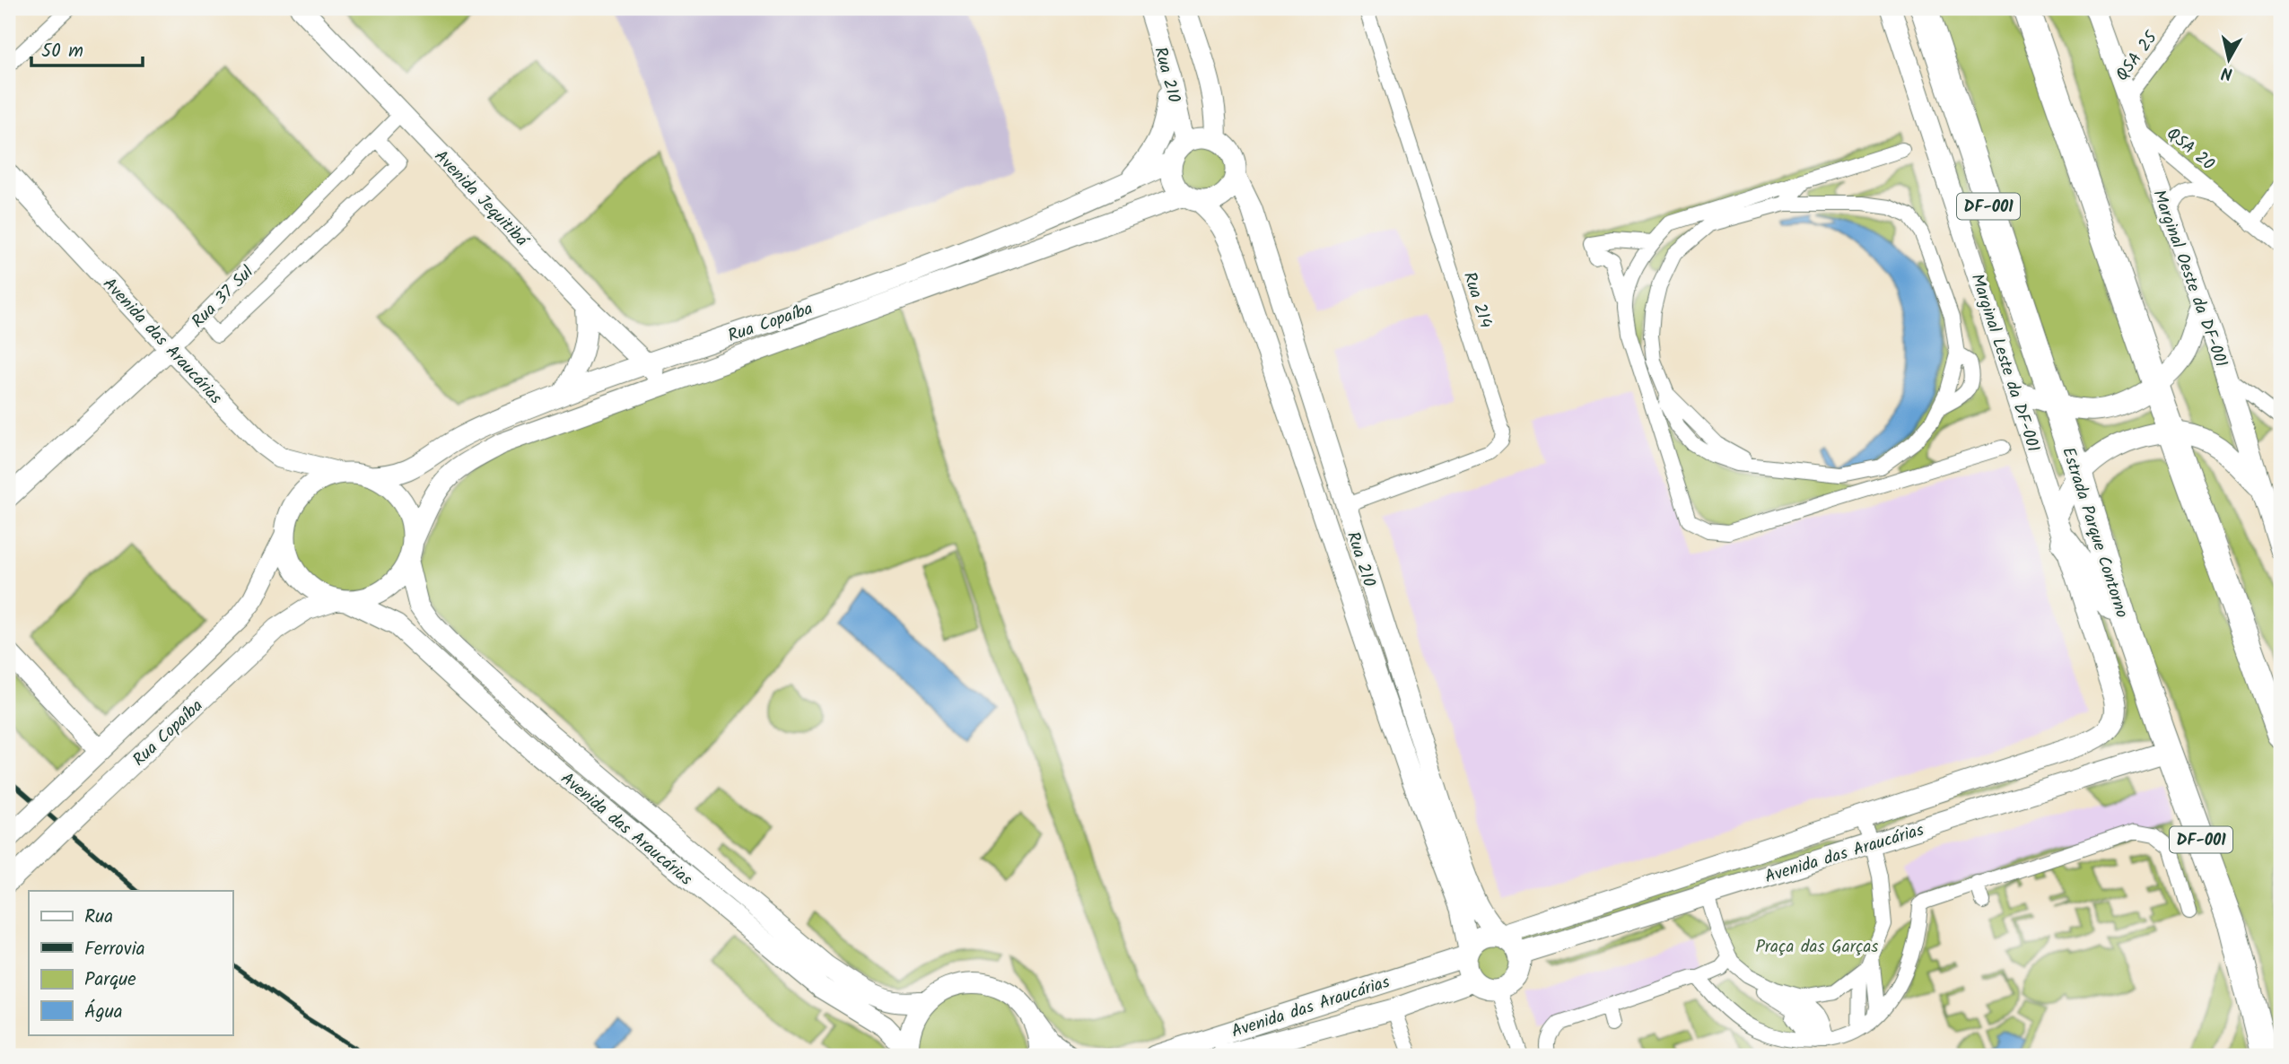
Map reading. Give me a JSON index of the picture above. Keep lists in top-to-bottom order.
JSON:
{
  "streets": {
    "highway": ["DF-001", "Estrada Parque Contorno"],
    "main road": [
      "Rua 210",
      "Avenida Jequitibá",
      "Marginal Oeste da DF-001",
      "Rua 37 Sul",
      "Rua Copaíba",
      "Avenida das Araucárias",
      "Marginal Leste da DF-001"
    ],
    "street": ["QSA 25", "QSA 20", "Rua 214"]
  },
  "crossings": [
    ["QSA 25", "Marginal Oeste da DF-001"],
    ["Rua 210", "Rua 214"],
    ["Rua 210", "Rua Copaíba"],
    ["Rua 210", "Avenida das Araucárias"],
    ["QSA 20", "Marginal Oeste da DF-001"],
    ["Avenida Jequitibá", "Rua 37 Sul"],
    ["Avenida Jequitibá", "Rua Copaíba"],
    ["Rua 37 Sul", "Avenida das Araucárias"],
    ["Rua Copaíba", "Avenida das Araucárias"],
    ["Avenida das Araucárias", "Marginal Leste da DF-001"],
    ["Avenida das Araucárias", "Estrada Parque Contorno"]
  ],
  "parks": ["Praça das Garças"],
  "legend": [
    "Rua",
    "Ferrovia",
    "Parque",
    "Água"
  ],
  "scale_bar": "50 m",
  "north": "bottom"
}
